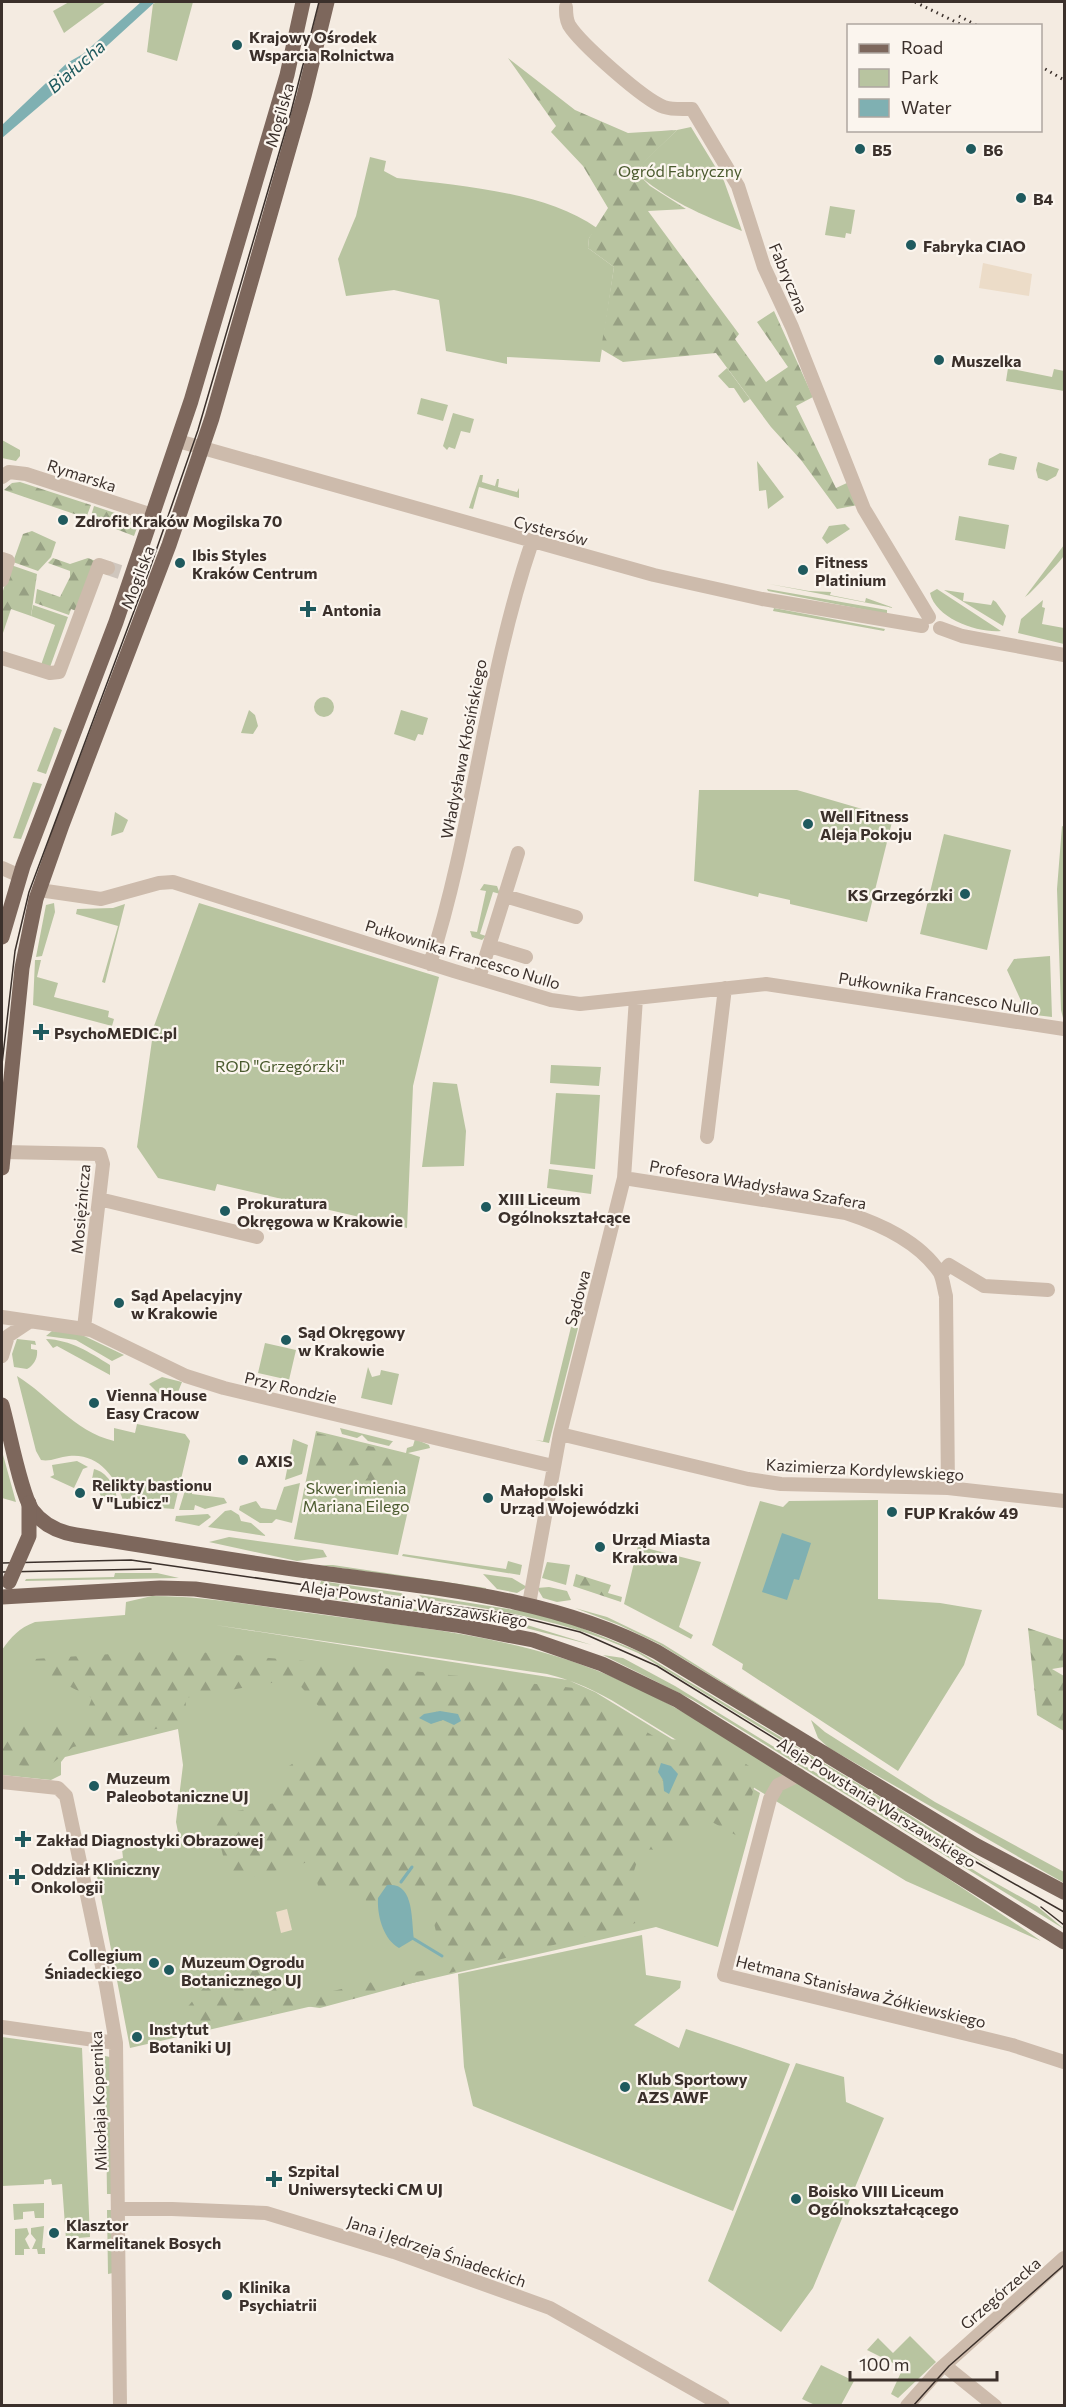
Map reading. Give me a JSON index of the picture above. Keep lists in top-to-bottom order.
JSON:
{
  "streets": {
    "main road": ["Mogilska", "Aleja Powstania Warszawskiego"],
    "street": [
      "Fabryczna",
      "Rymarska",
      "Cystersów",
      "Władysława Kłosińskiego",
      "Pułkownika Francesco Nullo",
      "Profesora Władysława Szafera",
      "Mosiężnicza",
      "Sądowa",
      "Przy Rondzie",
      "Kazimierza Kordylewskiego",
      "Hetmana Stanisława Żółkiewskiego",
      "Mikołaja Kopernika",
      "Jana i Jędrzeja Śniadeckich",
      "Grzegórzecka"
    ]
  },
  "crossings": [
    ["Mogilska", "Rymarska"],
    ["Mogilska", "Cystersów"],
    ["Mogilska", "Pułkownika Francesco Nullo"],
    ["Mogilska", "Mosiężnicza"],
    ["Fabryczna", "Cystersów"],
    ["Cystersów", "Władysława Kłosińskiego"],
    ["Władysława Kłosińskiego", "Pułkownika Francesco Nullo"],
    ["Pułkownika Francesco Nullo", "Sądowa"],
    ["Profesora Władysława Szafera", "Sądowa"],
    ["Mosiężnicza", "Przy Rondzie"],
    ["Sądowa", "Przy Rondzie"],
    ["Sądowa", "Kazimierza Kordylewskiego"],
    ["Sądowa", "Aleja Powstania Warszawskiego"],
    ["Aleja Powstania Warszawskiego", "Hetmana Stanisława Żółkiewskiego"],
    ["Mikołaja Kopernika", "Jana i Jędrzeja Śniadeckich"]
  ],
  "water": ["Białucha"],
  "parks": ["Ogród Fabryczny", "ROD \"Grzegórzki\"", "Skwer imienia Mariana Eilego"],
  "places": {
    "other": [
      "Krajowy Ośrodek Wsparcia Rolnictwa",
      "B5",
      "B6",
      "B4",
      "Fabryka CIAO",
      "Muszelka",
      "Zdrofit Kraków Mogilska 70",
      "Ibis Styles Kraków Centrum",
      "Fitness Platinium",
      "Well Fitness Aleja Pokoju",
      "KS Grzegórzki",
      "XIII Liceum Ogólnokształcące",
      "Prokuratura Okręgowa w Krakowie",
      "Sąd Apelacyjny w Krakowie",
      "Sąd Okręgowy w Krakowie",
      "Vienna House Easy Cracow",
      "AXIS",
      "Relikty bastionu V \"Lubicz\"",
      "Małopolski Urząd Wojewódzki",
      "FUP Kraków 49",
      "Urząd Miasta Krakowa",
      "Muzeum Paleobotaniczne UJ",
      "Collegium Śniadeckiego",
      "Muzeum Ogrodu Botanicznego UJ",
      "Instytut Botaniki UJ",
      "Klub Sportowy AZS AWF",
      "Boisko VIII Liceum Ogólnokształcącego",
      "Klasztor Karmelitanek Bosych",
      "Klinika Psychiatrii"
    ],
    "health": [
      "Antonia",
      "PsychoMEDIC.pl",
      "Zakład Diagnostyki Obrazowej",
      "Oddział Kliniczny Onkologii",
      "Szpital Uniwersytecki CM UJ"
    ]
  },
  "legend": ["Road", "Park", "Water"],
  "scale_bar": "100 m"
}
